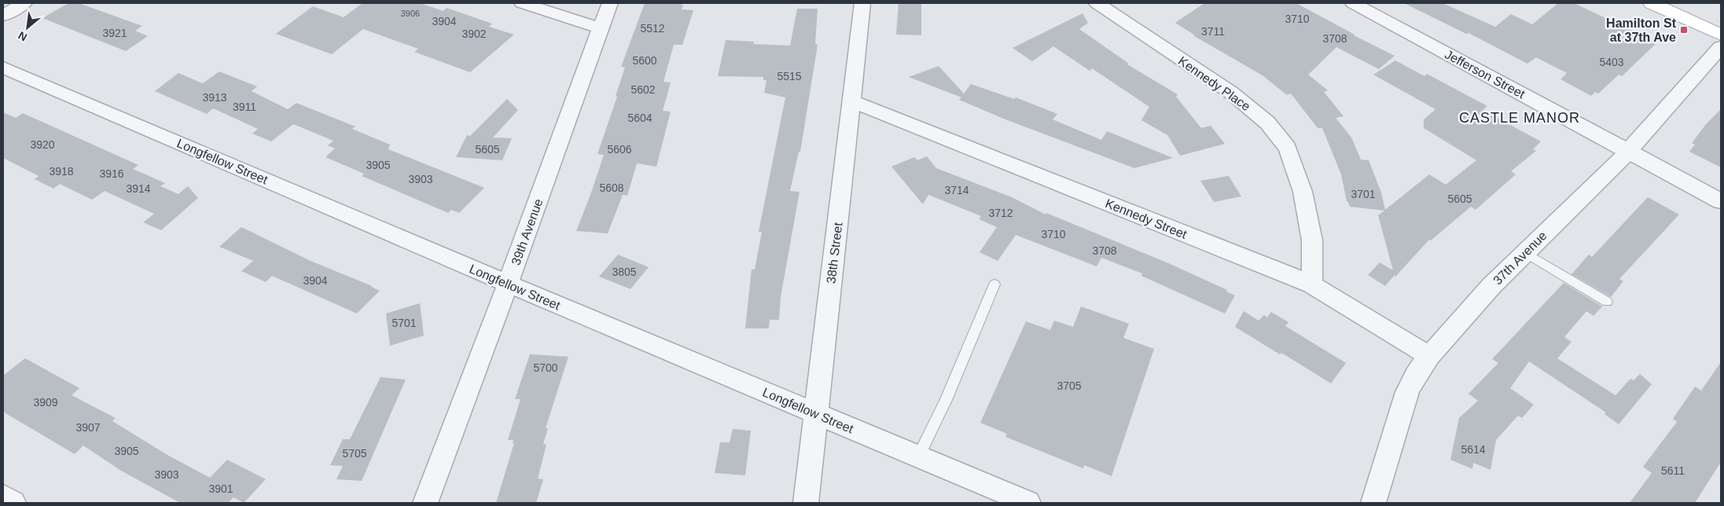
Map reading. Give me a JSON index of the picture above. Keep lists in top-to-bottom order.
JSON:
{
  "streets": {
    "street": [
      "Jefferson Street",
      "Kennedy Place",
      "Longfellow Street",
      "Kennedy Street",
      "39th Avenue",
      "38th Street",
      "37th Avenue"
    ]
  },
  "crossings": [
    ["Jefferson Street", "37th Avenue"],
    ["Kennedy Place", "Kennedy Street"],
    ["Longfellow Street", "39th Avenue"],
    ["Longfellow Street", "38th Street"],
    ["Kennedy Street", "38th Street"],
    ["Kennedy Street", "37th Avenue"]
  ],
  "districts": ["CASTLE MANOR"],
  "places": {
    "transit": ["Hamilton St at 37th Ave"]
  },
  "house_numbers": [
    "3906",
    "3710",
    "3904",
    "5512",
    "3711",
    "3921",
    "3902",
    "3708",
    "5600",
    "5403",
    "5515",
    "5602",
    "3913",
    "3911",
    "5604",
    "3920",
    "5605",
    "5606",
    "3905",
    "3918",
    "3916",
    "3903",
    "5608",
    "3914",
    "3714",
    "3701",
    "5605",
    "3712",
    "3710",
    "3708",
    "3805",
    "3904",
    "5701",
    "5700",
    "3705",
    "3909",
    "3907",
    "5614",
    "3905",
    "5705",
    "5611",
    "3903",
    "3901"
  ],
  "north": "bottom left"
}
